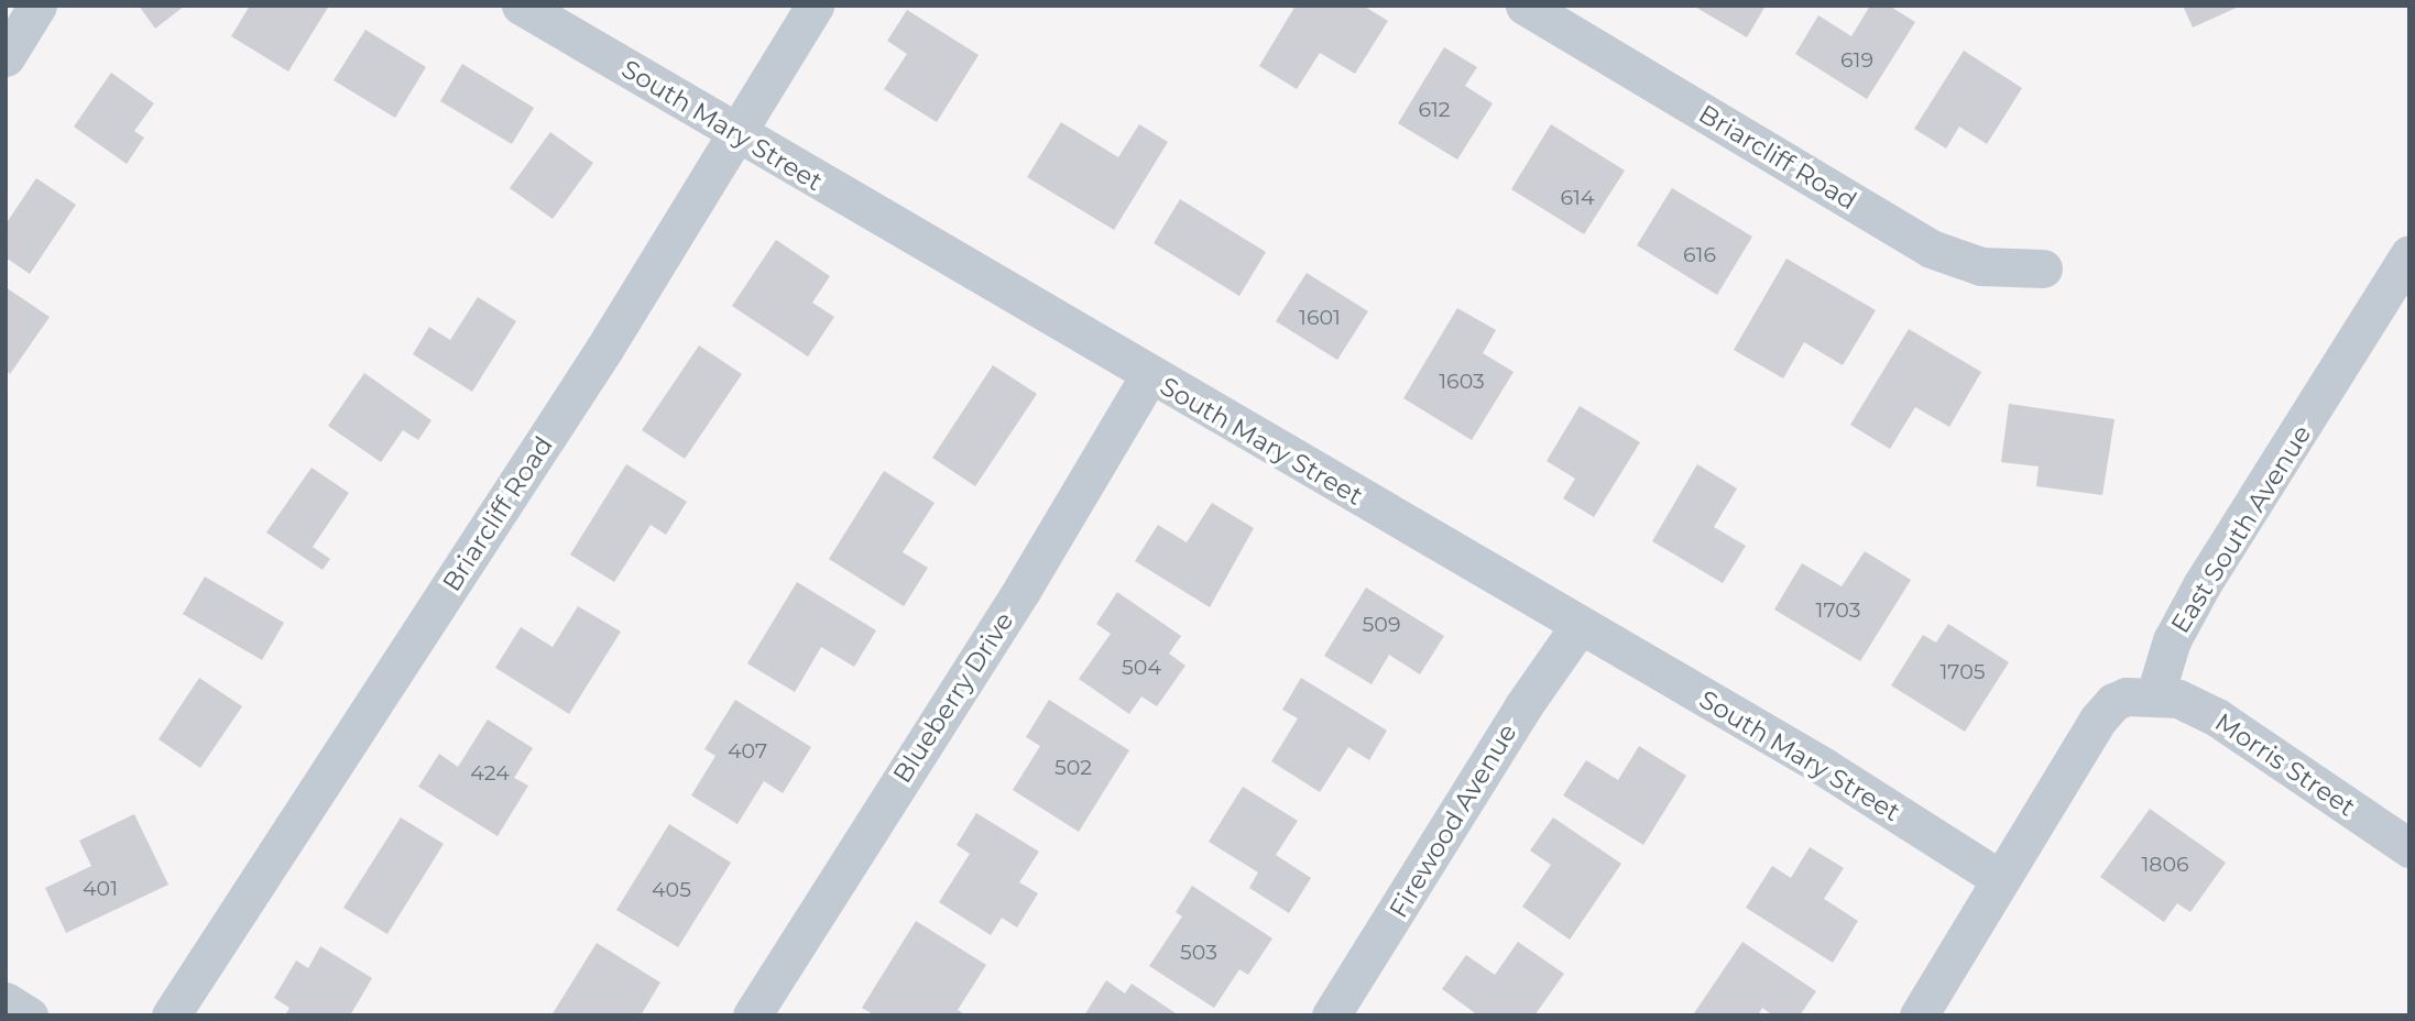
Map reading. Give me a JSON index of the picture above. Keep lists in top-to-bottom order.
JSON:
{
  "streets": {
    "street": [
      "South Mary Street",
      "Briarcliff Road",
      "East South Avenue",
      "Blueberry Drive",
      "Morris Street",
      "Firewood Avenue"
    ]
  },
  "crossings": [
    ["South Mary Street", "Briarcliff Road"],
    ["South Mary Street", "Blueberry Drive"],
    ["South Mary Street", "Firewood Avenue"],
    ["East South Avenue", "Morris Street"]
  ],
  "house_numbers": [
    "619",
    "612",
    "614",
    "616",
    "1601",
    "1603",
    "1703",
    "509",
    "504",
    "1705",
    "407",
    "502",
    "424",
    "1806",
    "401",
    "405",
    "503"
  ]
}
